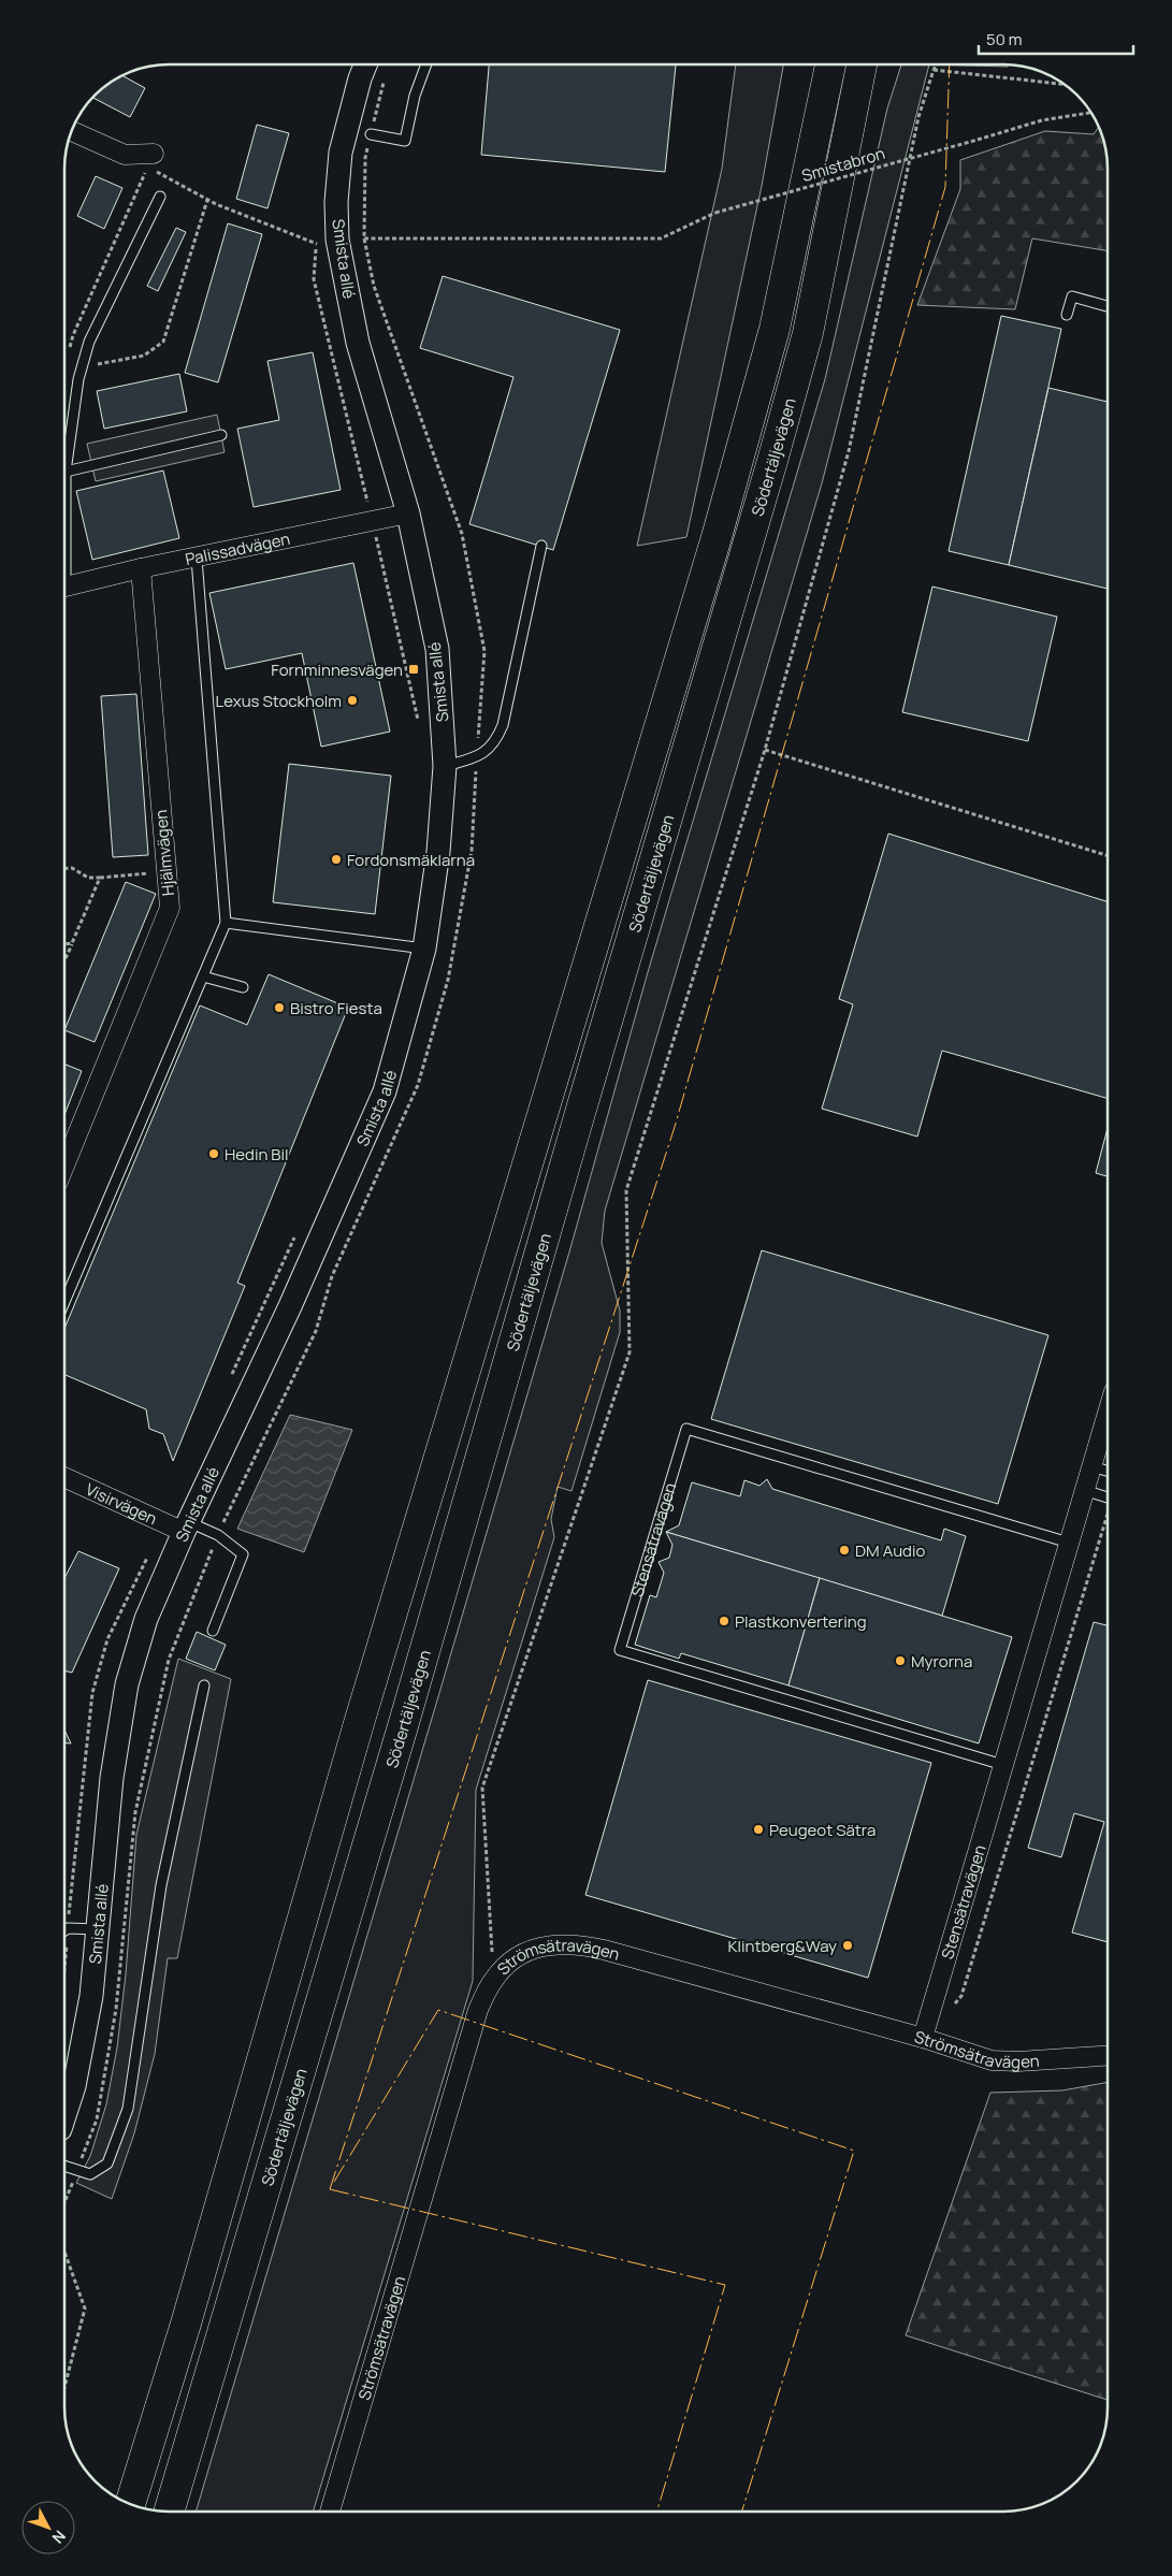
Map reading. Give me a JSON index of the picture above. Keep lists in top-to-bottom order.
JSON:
{
  "streets": {
    "highway": ["Södertäljevägen"],
    "street": [
      "Smista allé",
      "Palissadvägen",
      "Hjälmvägen",
      "Visirvägen",
      "Stensätravägen",
      "Strömsätravägen"
    ],
    "path": ["Smistabron"]
  },
  "crossings": [
    ["Smistabron", "Smista allé"],
    ["Smista allé", "Palissadvägen"],
    ["Smista allé", "Visirvägen"],
    ["Palissadvägen", "Hjälmvägen"],
    ["Stensätravägen", "Strömsätravägen"]
  ],
  "places": {
    "transit": ["Fornminnesvägen"],
    "other": [
      "Lexus Stockholm",
      "Fordonsmäklarna",
      "Bistro Fiesta",
      "Hedin Bil",
      "DM Audio",
      "Plastkonvertering",
      "Myrorna",
      "Peugeot Sätra",
      "Klintberg&Way"
    ]
  },
  "scale_bar": "50 m",
  "north": "bottom right"
}
